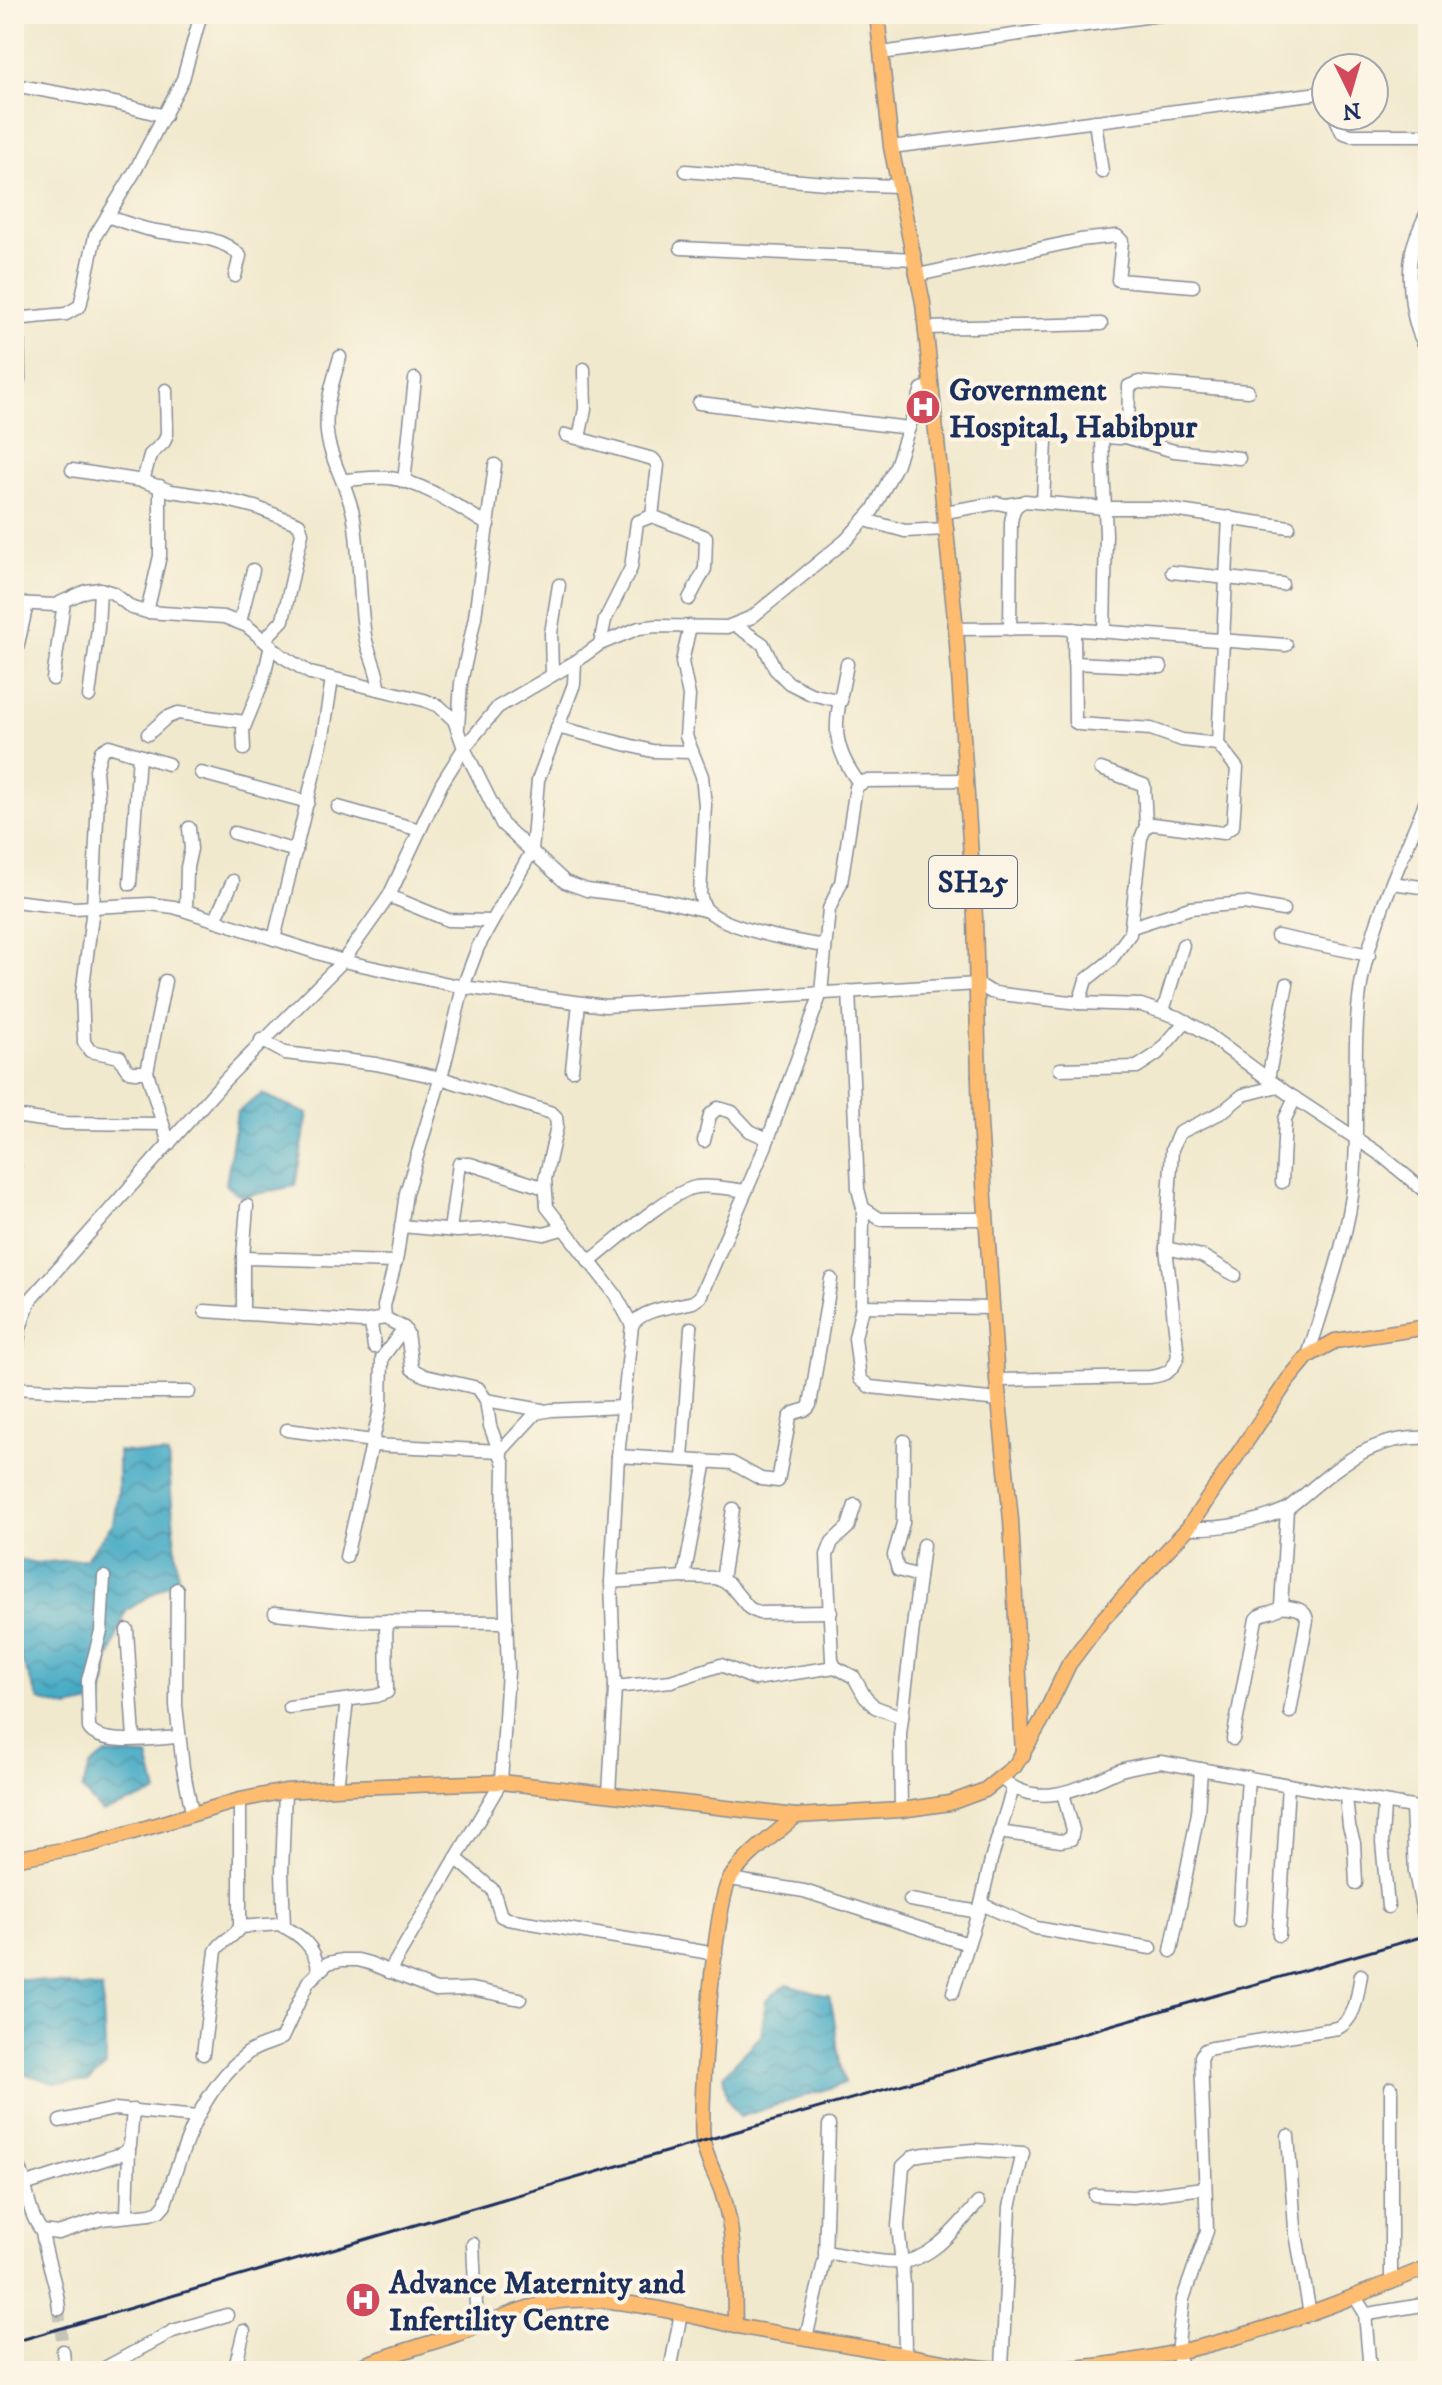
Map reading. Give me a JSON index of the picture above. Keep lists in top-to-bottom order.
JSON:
{
  "streets": {
    "main road": ["SH25"]
  },
  "places": {
    "hospital": ["Government Hospital, Habibpur", "Advance Maternity and Infertility Centre"]
  },
  "north": "bottom"
}
